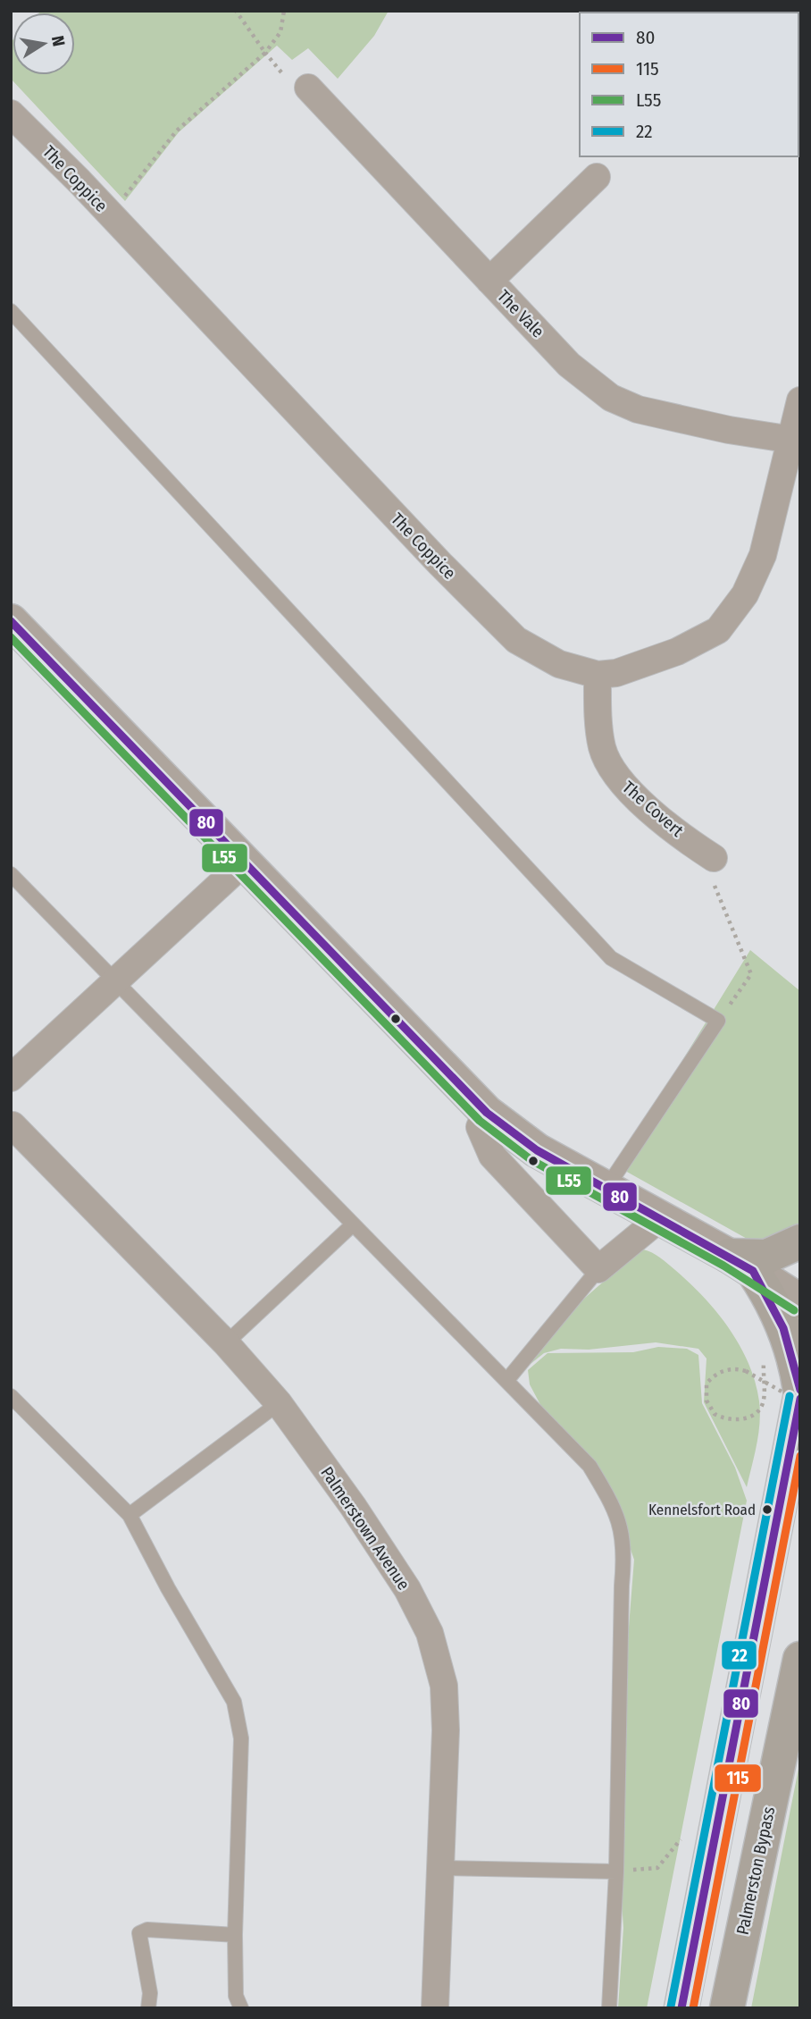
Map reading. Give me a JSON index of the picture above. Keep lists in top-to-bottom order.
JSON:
{
  "streets": {
    "main road": ["Palmerston Bypass"],
    "street": [
      "The Coppice",
      "The Vale",
      "The Covert",
      "Palmerstown Avenue"
    ]
  },
  "crossings": [
    ["The Coppice", "The Vale"],
    ["The Coppice", "The Covert"]
  ],
  "places": ["Kennelsfort Road"],
  "lines": [
    "transit line 80",
    "transit line L55",
    "transit line 22",
    "transit line 115"
  ],
  "legend": [
    "80",
    "115",
    "L55",
    "22"
  ],
  "north": "right"
}
